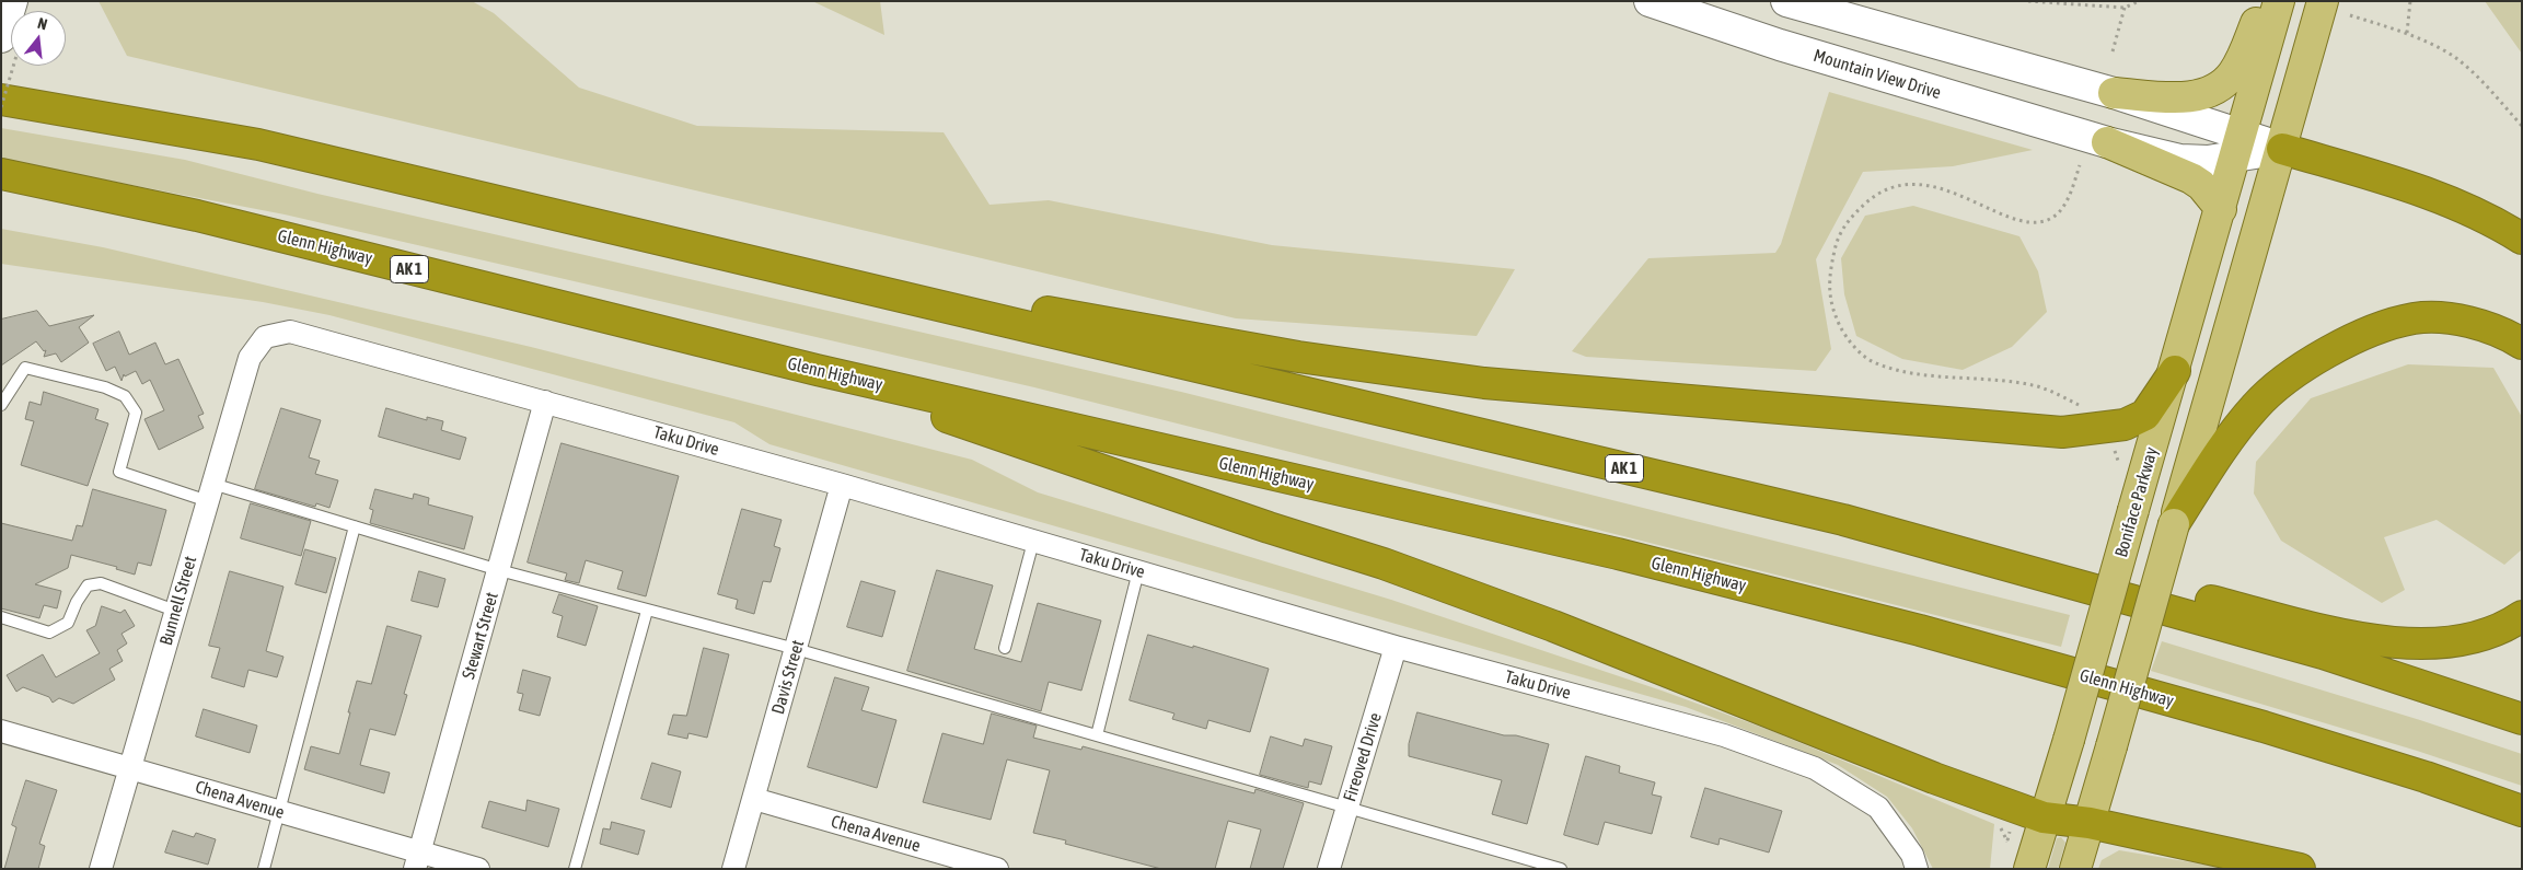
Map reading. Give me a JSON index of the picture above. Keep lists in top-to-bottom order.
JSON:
{
  "streets": {
    "highway": ["Glenn Highway", "AK 1"],
    "main road": ["Boniface Parkway"],
    "street": [
      "Mountain View Drive",
      "Taku Drive",
      "Bunnell Street",
      "Stewart Street",
      "Davis Street",
      "Fireoved Drive",
      "Chena Avenue"
    ]
  },
  "crossings": [
    ["Mountain View Drive", "Boniface Parkway"],
    ["Taku Drive", "Bunnell Street"],
    ["Taku Drive", "Stewart Street"],
    ["Taku Drive", "Davis Street"],
    ["Taku Drive", "Fireoved Drive"],
    ["Bunnell Street", "Chena Avenue"],
    ["Stewart Street", "Chena Avenue"],
    ["Davis Street", "Chena Avenue"]
  ],
  "north": "top"
}
